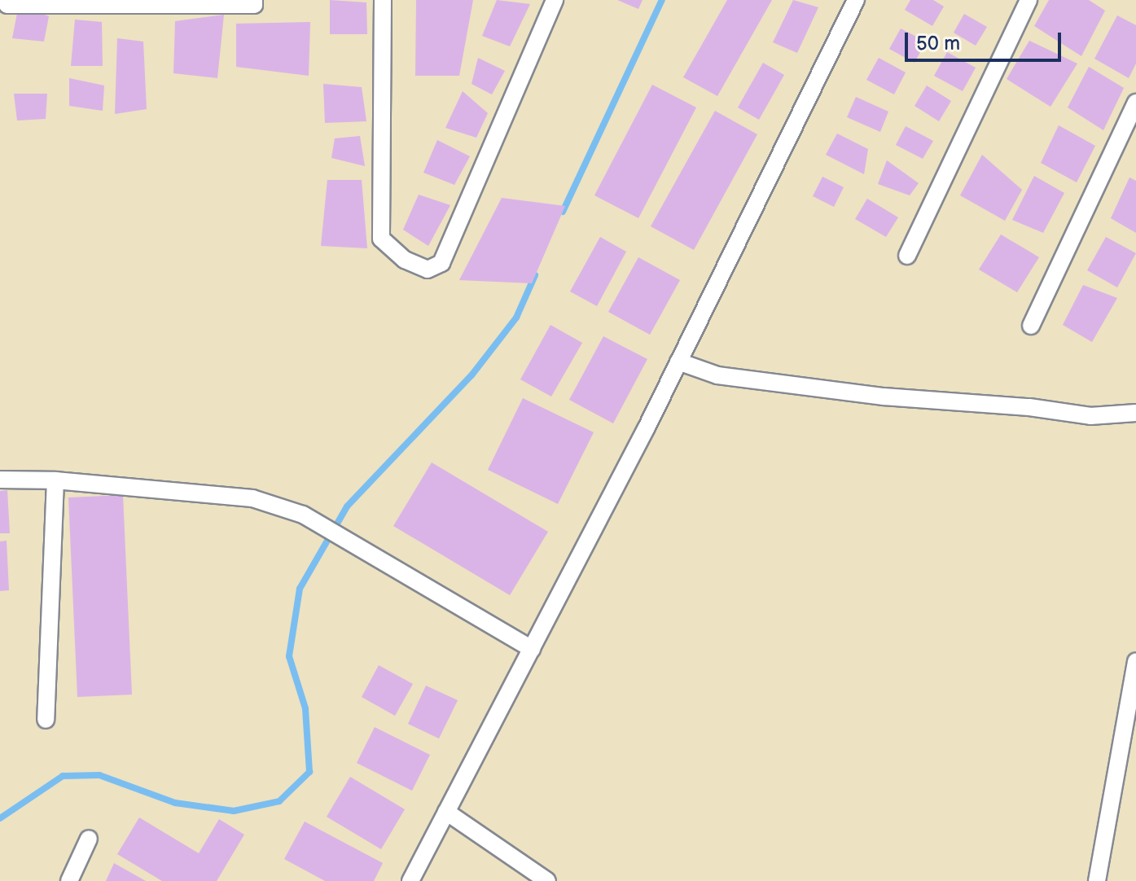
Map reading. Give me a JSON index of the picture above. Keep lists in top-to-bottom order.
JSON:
{
  "scale_bar": "50 m"
}
